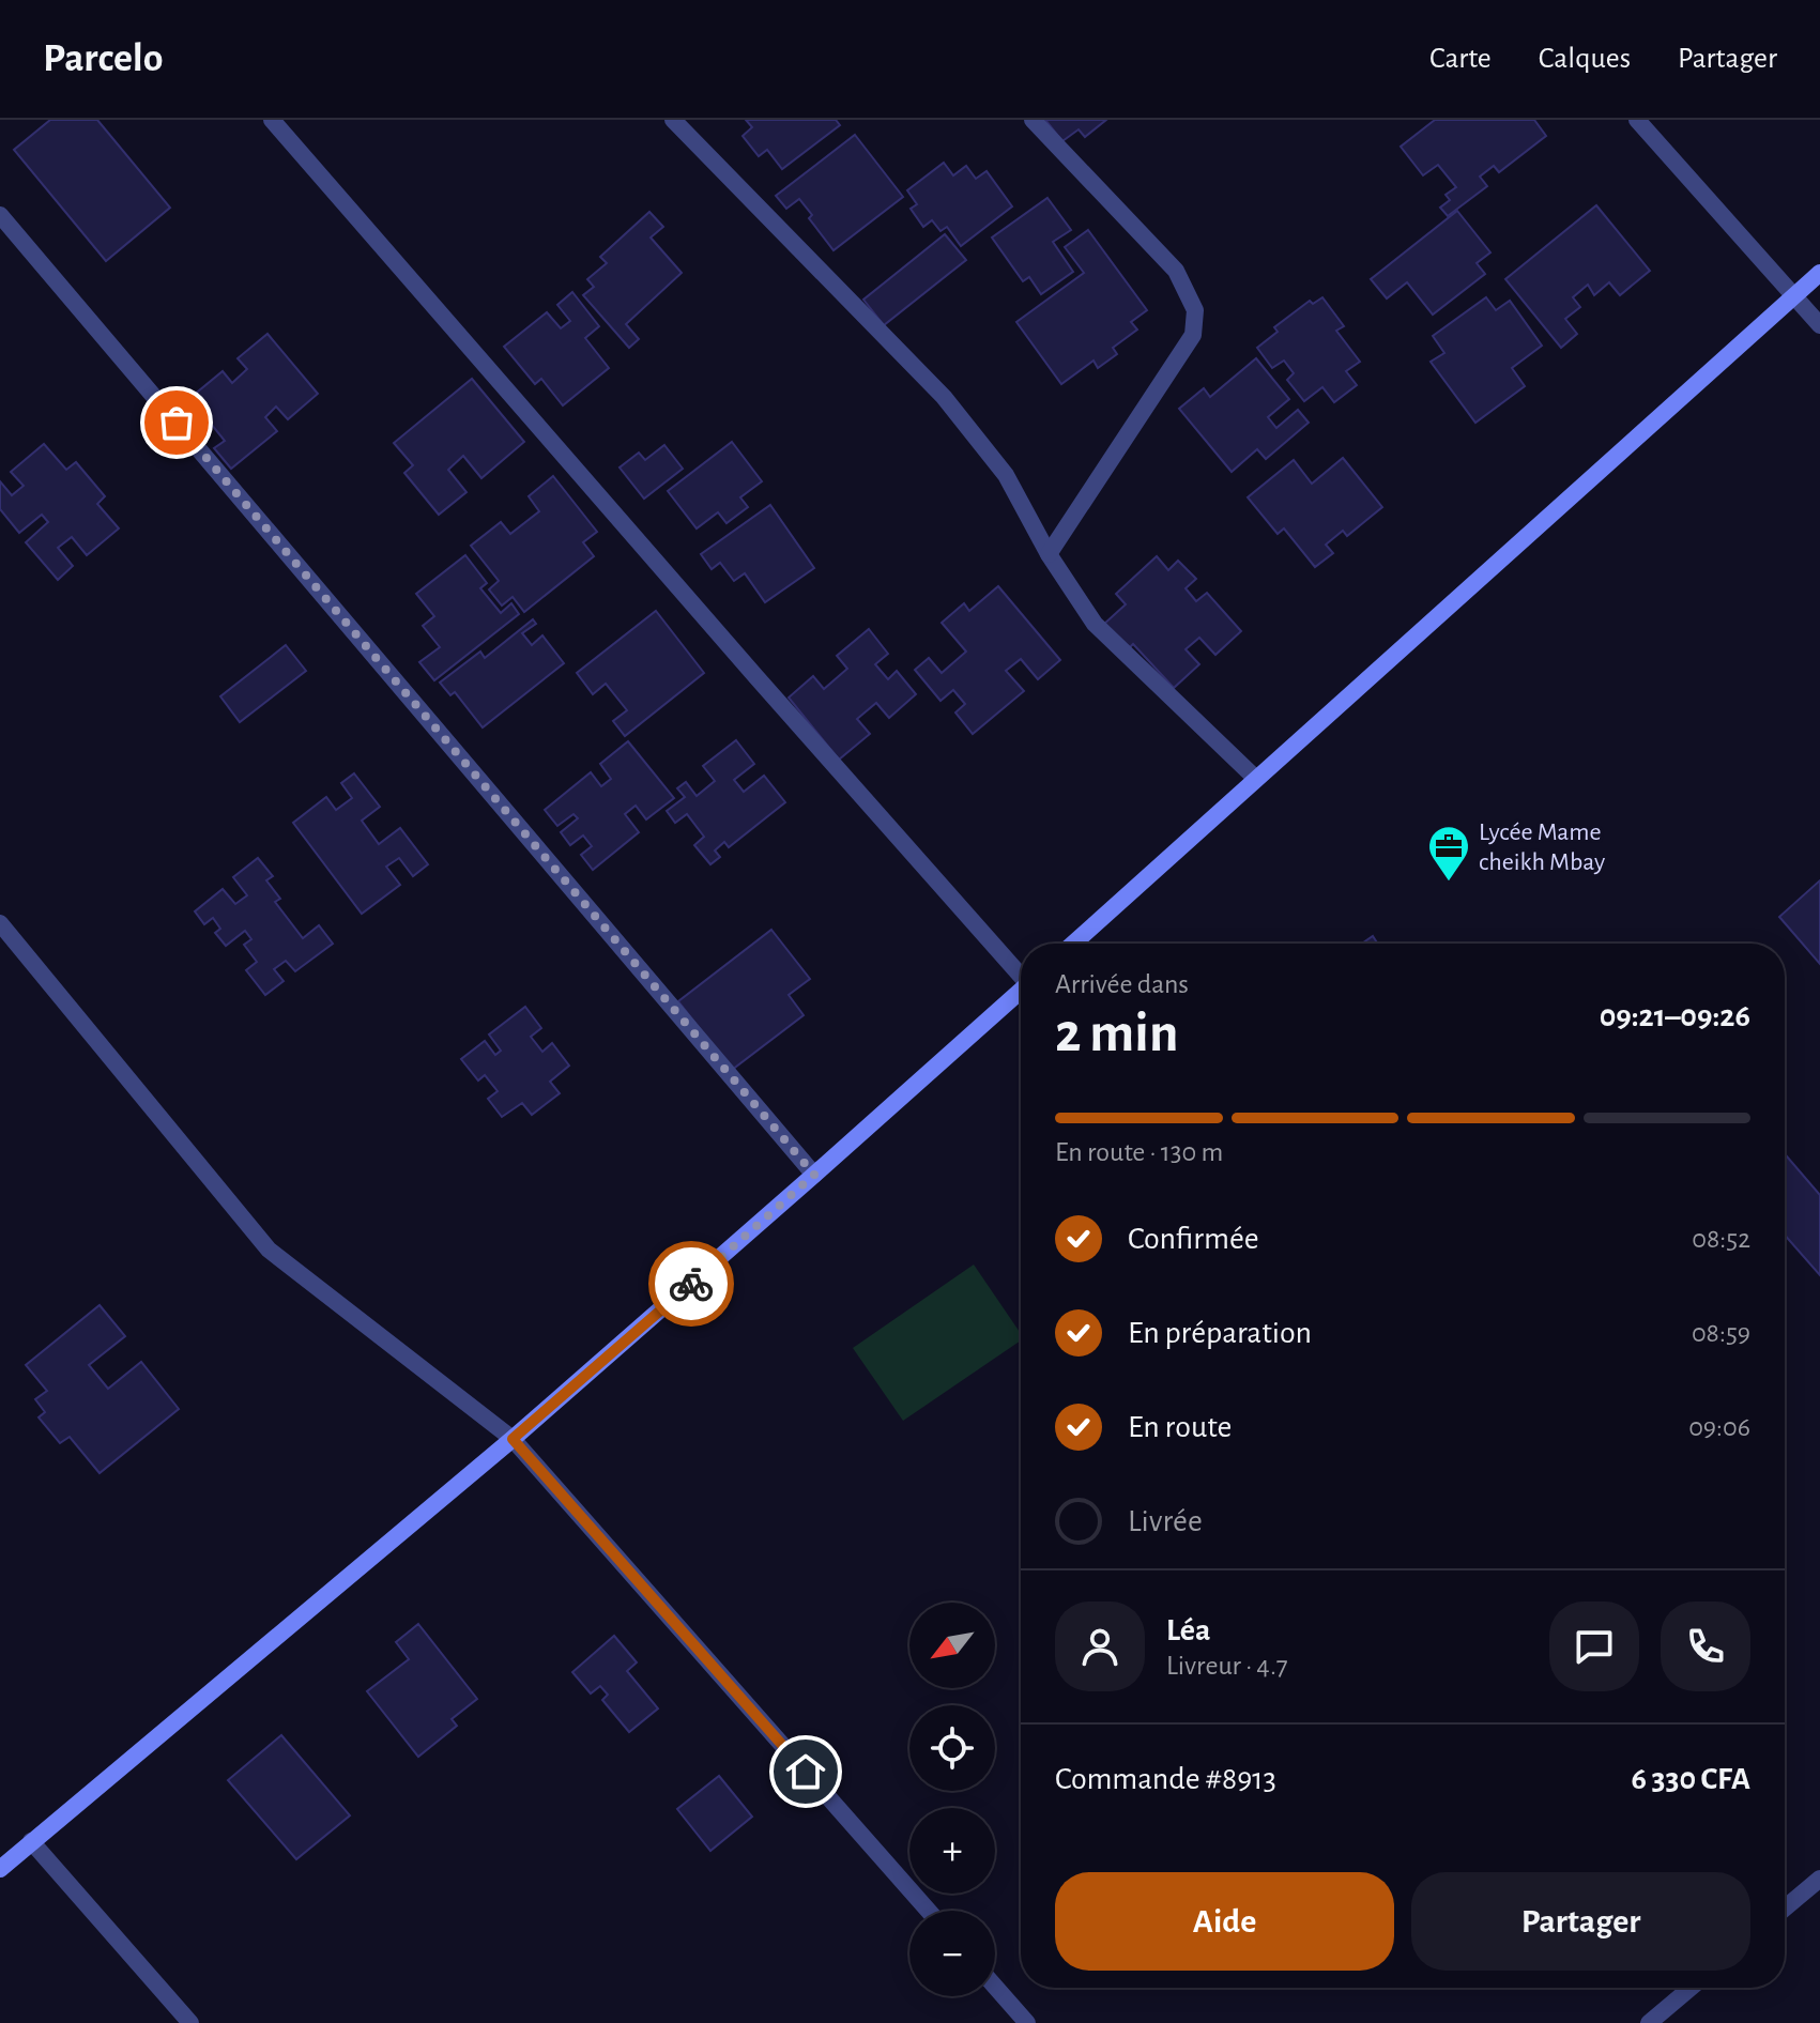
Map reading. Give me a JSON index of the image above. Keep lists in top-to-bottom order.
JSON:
{
  "places": {
    "office": ["Lycée Mame cheikh Mbay"]
  },
  "north": "bottom left",
  "page": {
    "header": "Parcelo",
    "nav": ["Carte", "Calques", "Partager"],
    "heading": ["2 min", "Arrivée dans", "09:21–09:26"],
    "panel": [
      "Léa",
      "Livreur · 4.7",
      "Commande #8913",
      "6 330 CFA"
    ],
    "bar": "En route · 130 m",
    "list": [
      ["Confirmée", "08:52"],
      ["En préparation", "08:59"],
      ["En route", "09:06"],
      "Livrée"
    ],
    "map_buttons": ["+", "−"],
    "buttons": ["Aide", "Partager"]
  }
}
